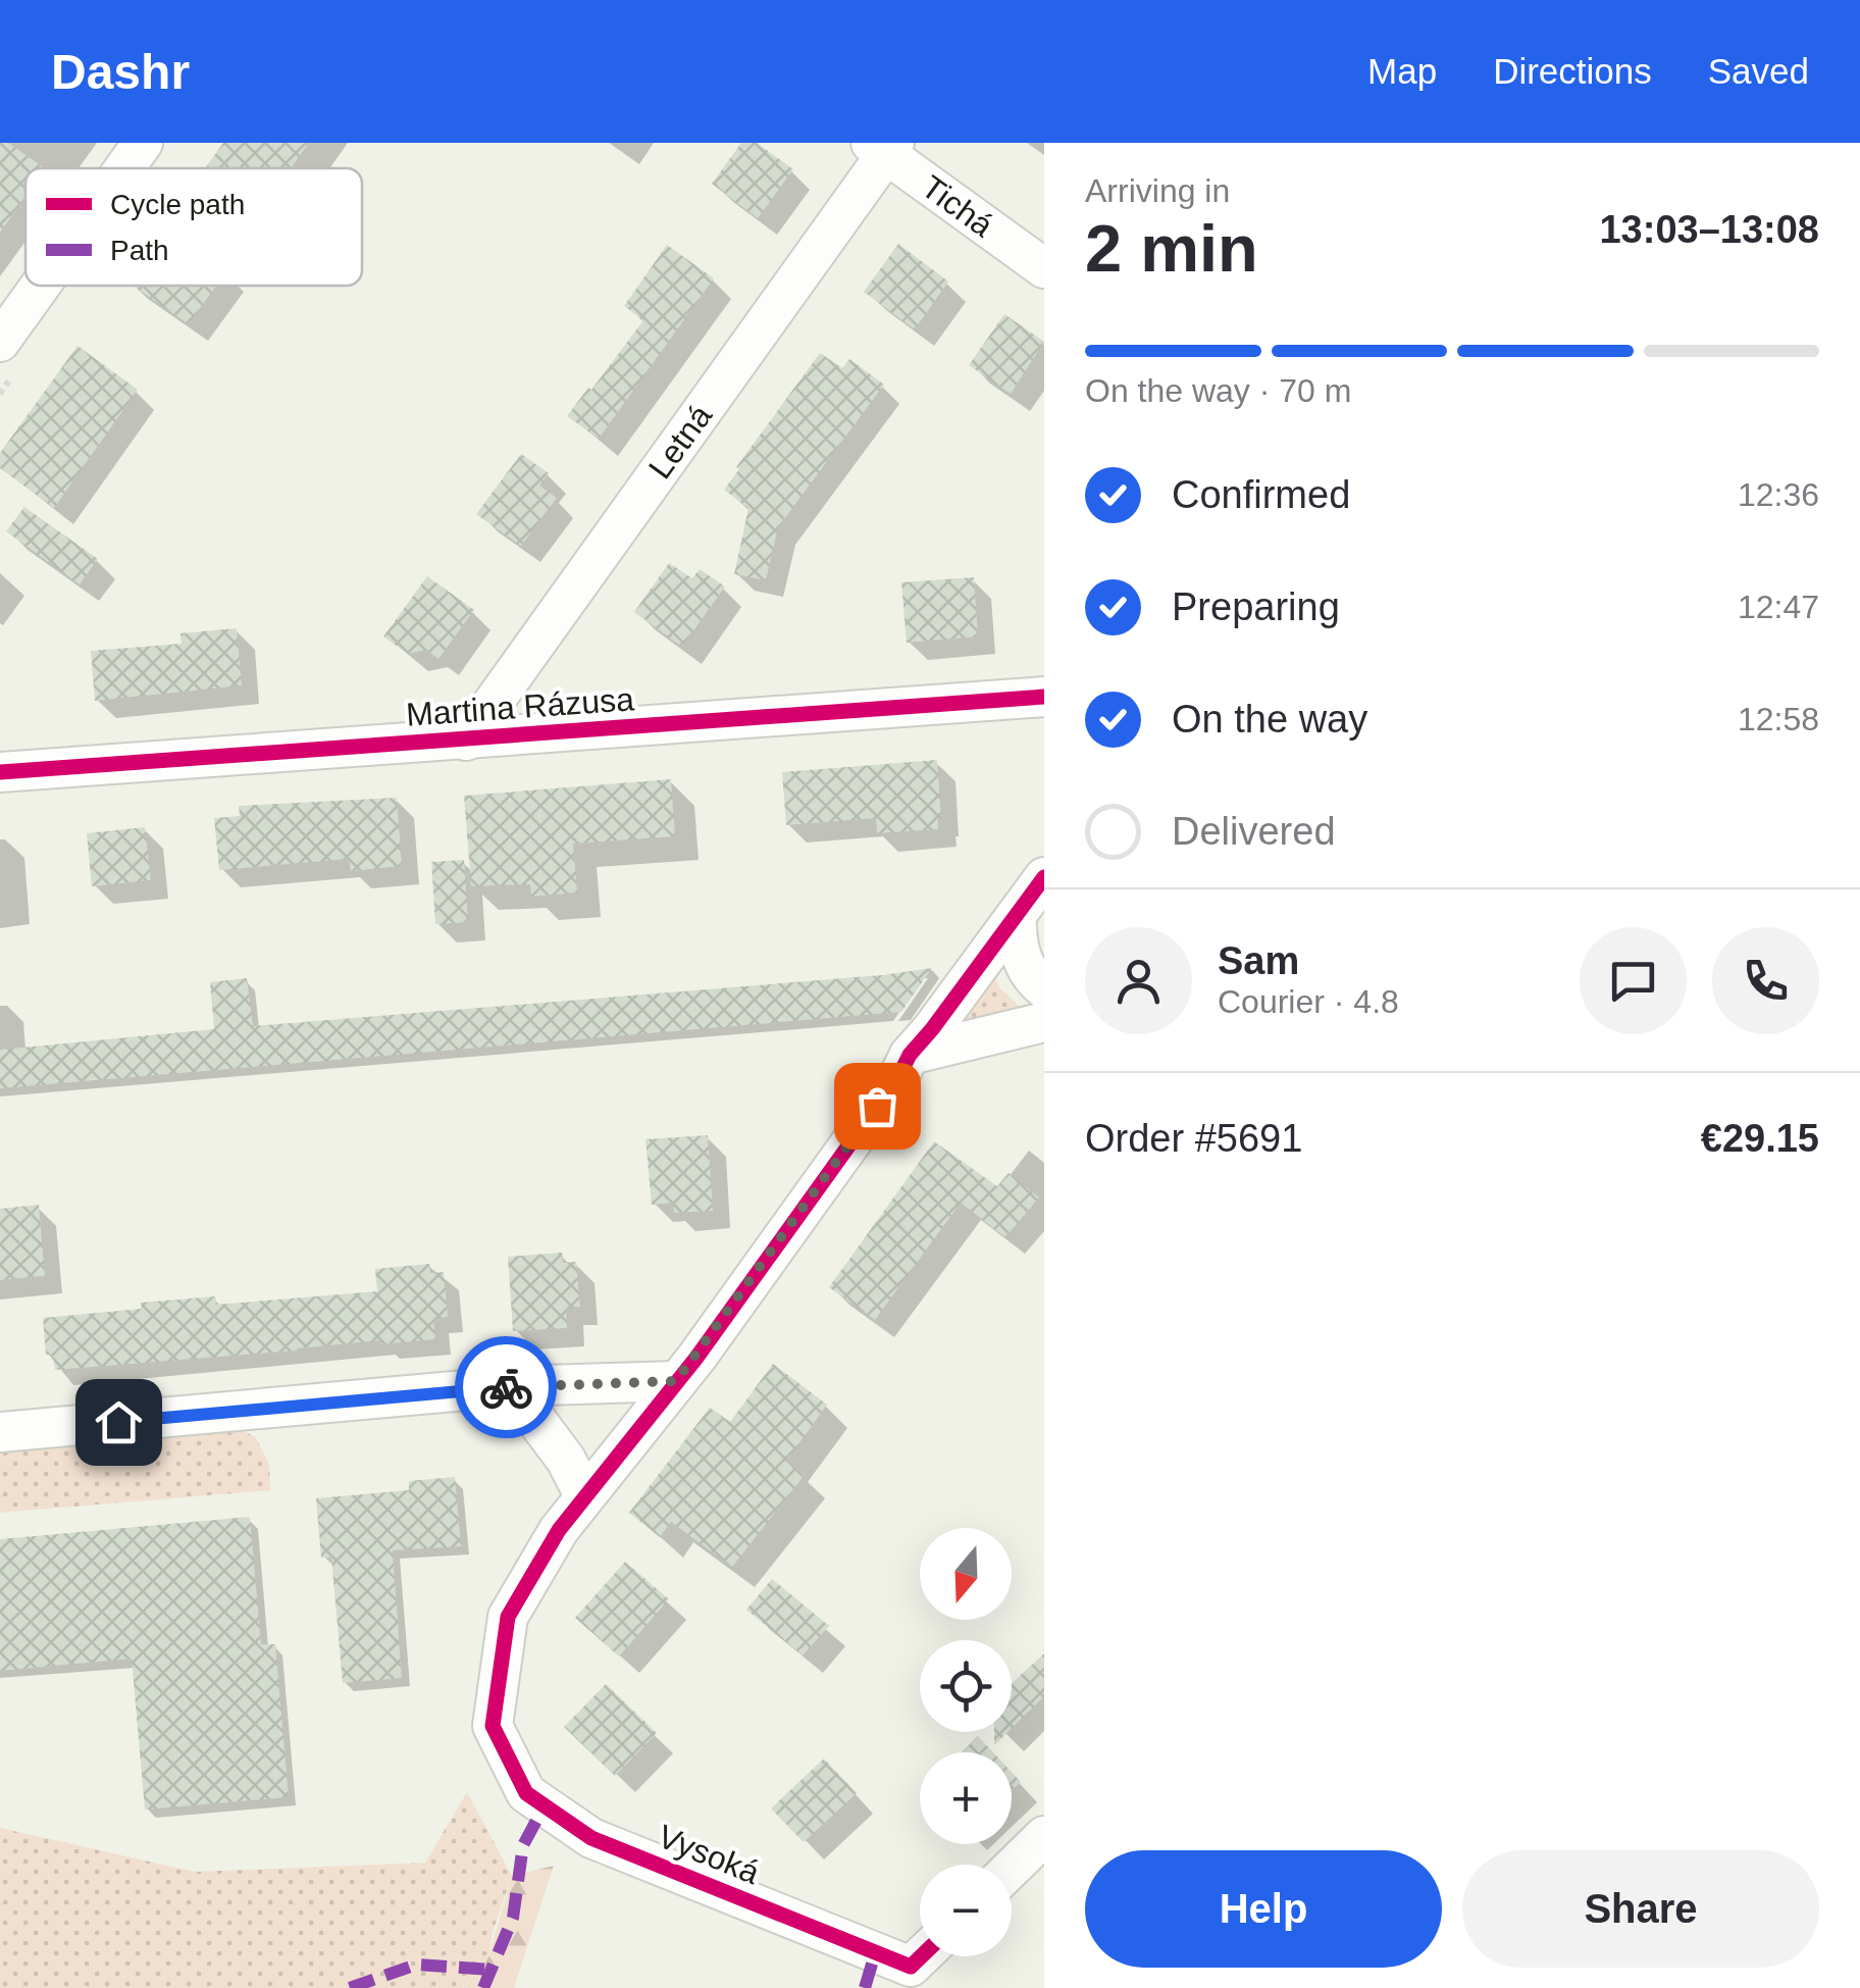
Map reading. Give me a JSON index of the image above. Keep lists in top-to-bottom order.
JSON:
{
  "streets": {
    "street": [
      "Tichá",
      "Letná",
      "Martina Rázusa",
      "Vysoká"
    ]
  },
  "crossings": [
    ["Tichá", "Letná"],
    ["Letná", "Martina Rázusa"]
  ],
  "legend": ["Cycle path", "Path"],
  "north": "bottom",
  "page": {
    "header": "Dashr",
    "nav": ["Map", "Directions", "Saved"],
    "heading": ["2 min", "Arriving in", "13:03–13:08"],
    "panel": [
      "Sam",
      "Courier · 4.8",
      "Order #5691",
      "€29.15"
    ],
    "bar": "On the way · 70 m",
    "list": [
      ["Confirmed", "12:36"],
      ["Preparing", "12:47"],
      ["On the way", "12:58"],
      "Delivered"
    ],
    "map_buttons": ["+", "−"],
    "buttons": ["Help", "Share"]
  }
}
